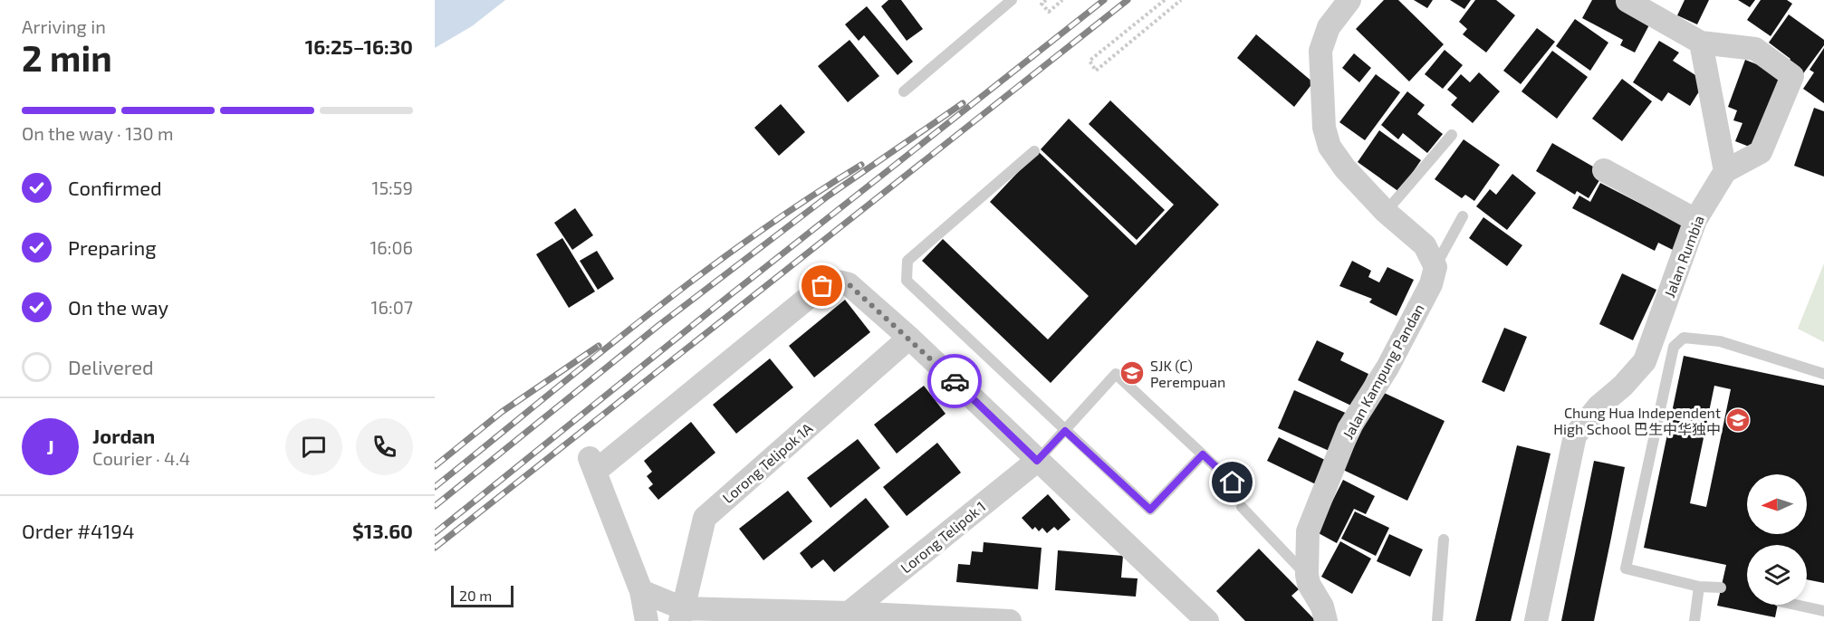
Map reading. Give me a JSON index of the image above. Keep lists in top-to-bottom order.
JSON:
{
  "streets": {
    "street": [
      "Jalan Rumbia",
      "Jalan Kampung Pandan",
      "Lorong Telipok 1A",
      "Lorong Telipok 1"
    ]
  },
  "places": {
    "school or university": ["SJK (C) Perempuan", "Chung Hua Independent High School 巴生中华独中"]
  },
  "scale_bar": "20 m",
  "north": "left",
  "page": {
    "heading": ["2 min", "Arriving in", "16:25–16:30"],
    "panel": [
      "Jordan",
      "Courier · 4.4",
      "Order #4194",
      "$13.60"
    ],
    "bar": "On the way · 130 m",
    "list": [
      ["Confirmed", "15:59"],
      ["Preparing", "16:06"],
      ["On the way", "16:07"],
      "Delivered"
    ],
    "round": "J",
    "scale": "20 m"
  }
}
